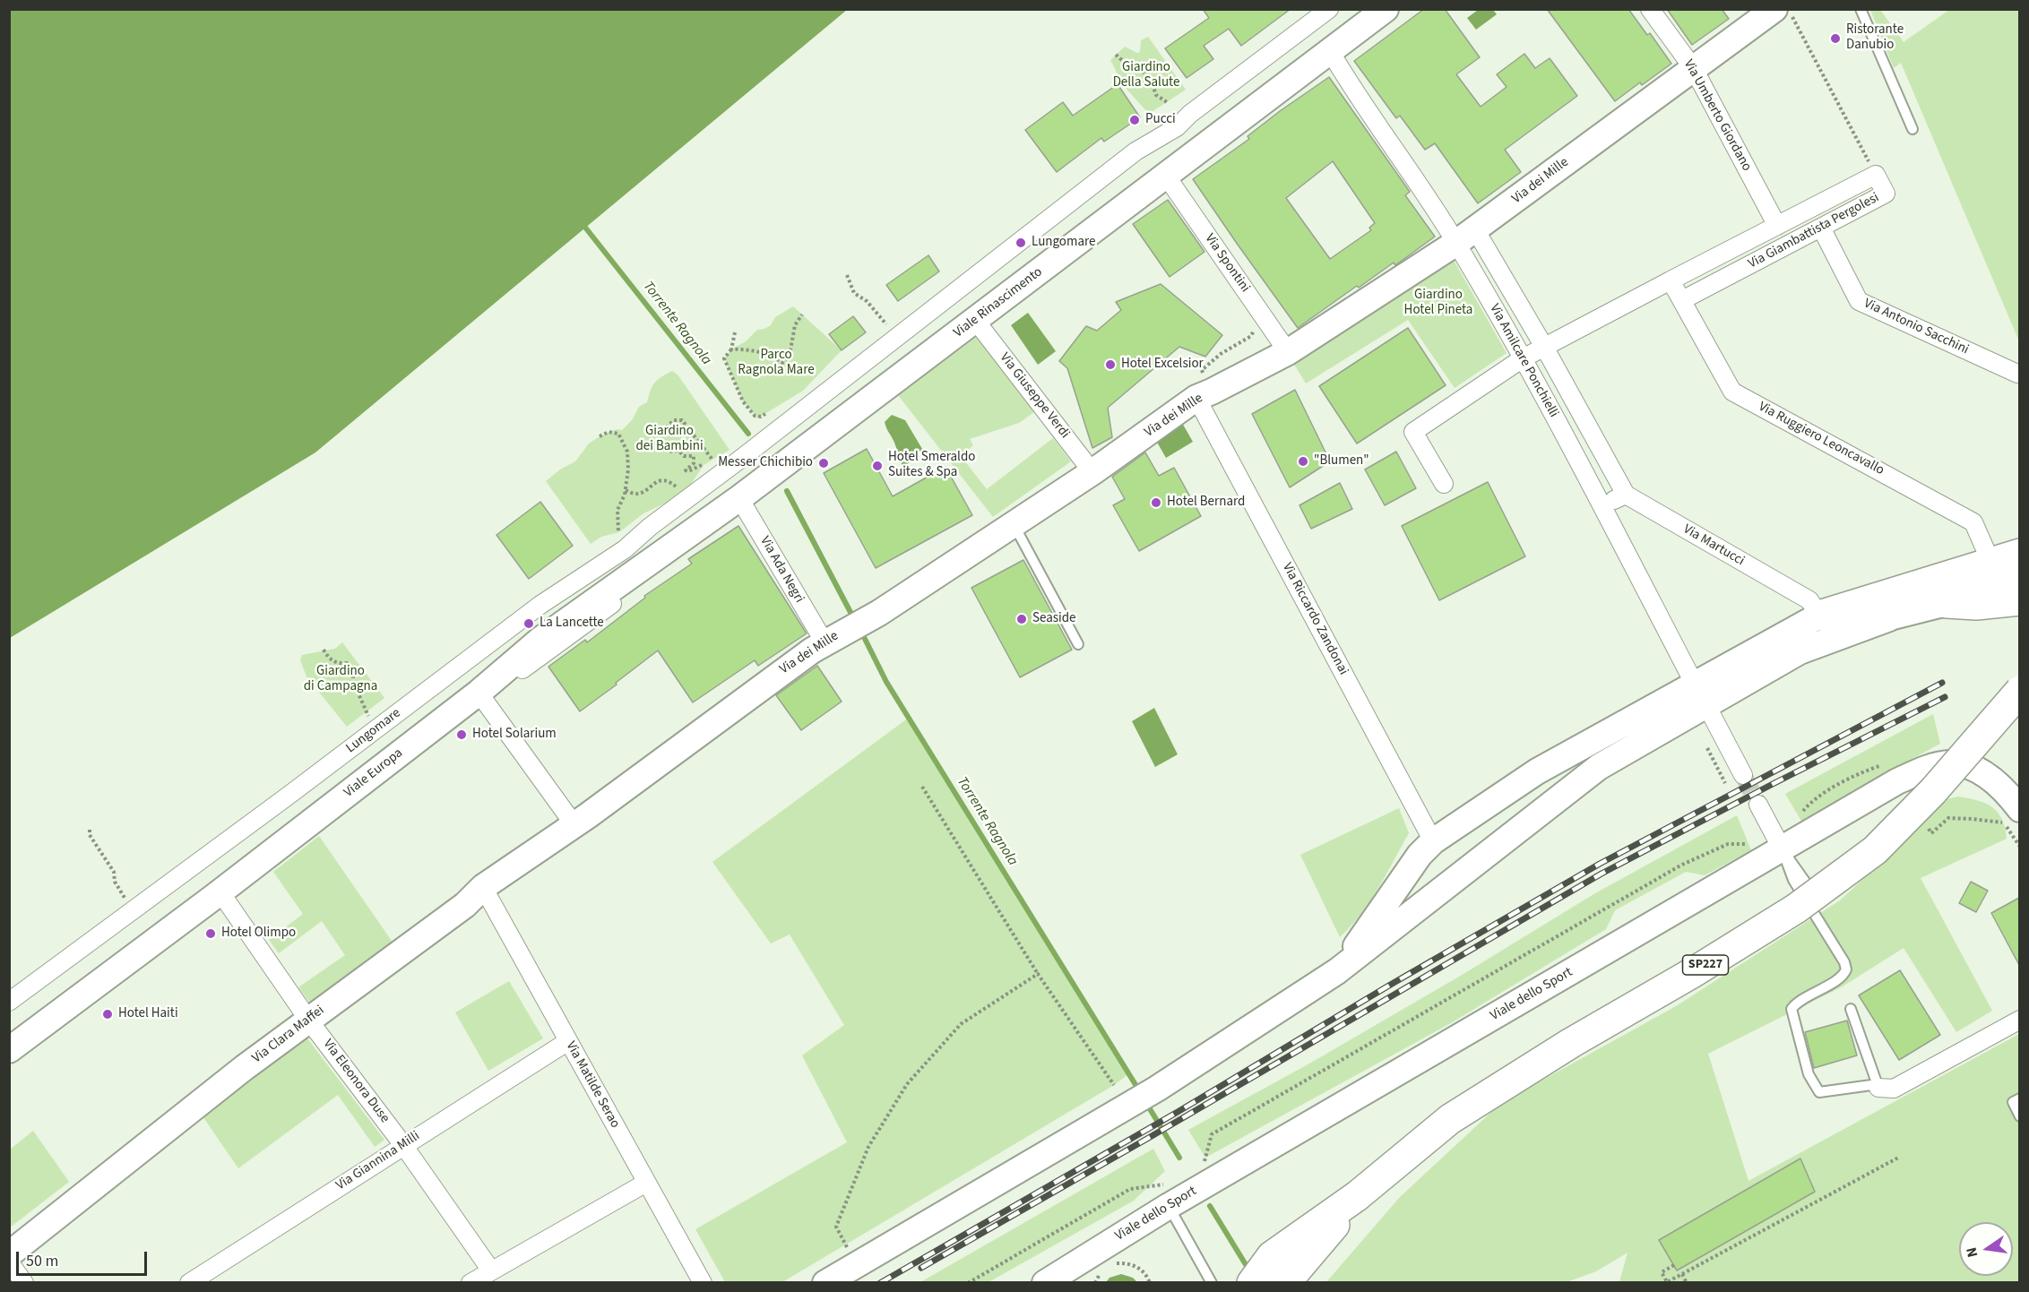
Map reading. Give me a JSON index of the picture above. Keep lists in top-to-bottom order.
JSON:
{
  "streets": {
    "highway": ["SP227"],
    "street": [
      "Via Umberto Giordano",
      "Via dei Mille",
      "Via Giambattista Pergolesi",
      "Via Spontini",
      "Viale Rinascimento",
      "Via Antonio Sacchini",
      "Via Amilcare Ponchielli",
      "Via Giuseppe Verdi",
      "Via Ruggiero Leoncavallo",
      "Via Martucci",
      "Via Ada Negri",
      "Via Riccardo Zandonai",
      "Lungomare",
      "Viale Europa",
      "Viale dello Sport",
      "Via Clara Maffei",
      "Via Eleonora Duse",
      "Via Matilde Serao",
      "Via Giannina Milli"
    ]
  },
  "crossings": [
    ["Via Umberto Giordano", "Via dei Mille"],
    ["Via Umberto Giordano", "Via Giambattista Pergolesi"],
    ["Via dei Mille", "Via Spontini"],
    ["Via dei Mille", "Via Amilcare Ponchielli"],
    ["Via dei Mille", "Via Giuseppe Verdi"],
    ["Via dei Mille", "Via Ada Negri"],
    ["Via dei Mille", "Via Riccardo Zandonai"],
    ["Via dei Mille", "Via Clara Maffei"],
    ["Via Giambattista Pergolesi", "Via Antonio Sacchini"],
    ["Via Giambattista Pergolesi", "Via Amilcare Ponchielli"],
    ["Via Giambattista Pergolesi", "Via Ruggiero Leoncavallo"],
    ["Via Spontini", "Viale Rinascimento"],
    ["Viale Rinascimento", "Via Amilcare Ponchielli"],
    ["Viale Rinascimento", "Via Giuseppe Verdi"],
    ["Viale Rinascimento", "Via Ada Negri"],
    ["Viale Rinascimento", "Viale Europa"],
    ["Via Amilcare Ponchielli", "Via Martucci"],
    ["Via Ada Negri", "Viale Europa"],
    ["Viale Europa", "Via Eleonora Duse"],
    ["Via Clara Maffei", "Via Eleonora Duse"],
    ["Via Clara Maffei", "Via Matilde Serao"],
    ["Via Eleonora Duse", "Via Giannina Milli"],
    ["Via Matilde Serao", "Via Giannina Milli"]
  ],
  "water": ["Torrente Ragnola"],
  "parks": [
    "Giardino Della Salute",
    "Giardino Hotel Pineta",
    "Parco Ragnola Mare",
    "Giardino dei Bambini",
    "Giardino di Campagna"
  ],
  "places": [
    "Ristorante Danubio",
    "Pucci",
    "Lungomare",
    "Hotel Excelsior",
    "\"Blumen\"",
    "Messer Chichibio",
    "Hotel Smeraldo Suites & Spa",
    "Hotel Bernard",
    "Seaside",
    "La Lancette",
    "Hotel Solarium",
    "Hotel Olimpo",
    "Hotel Haiti"
  ],
  "scale_bar": "50 m",
  "north": "left"
}
